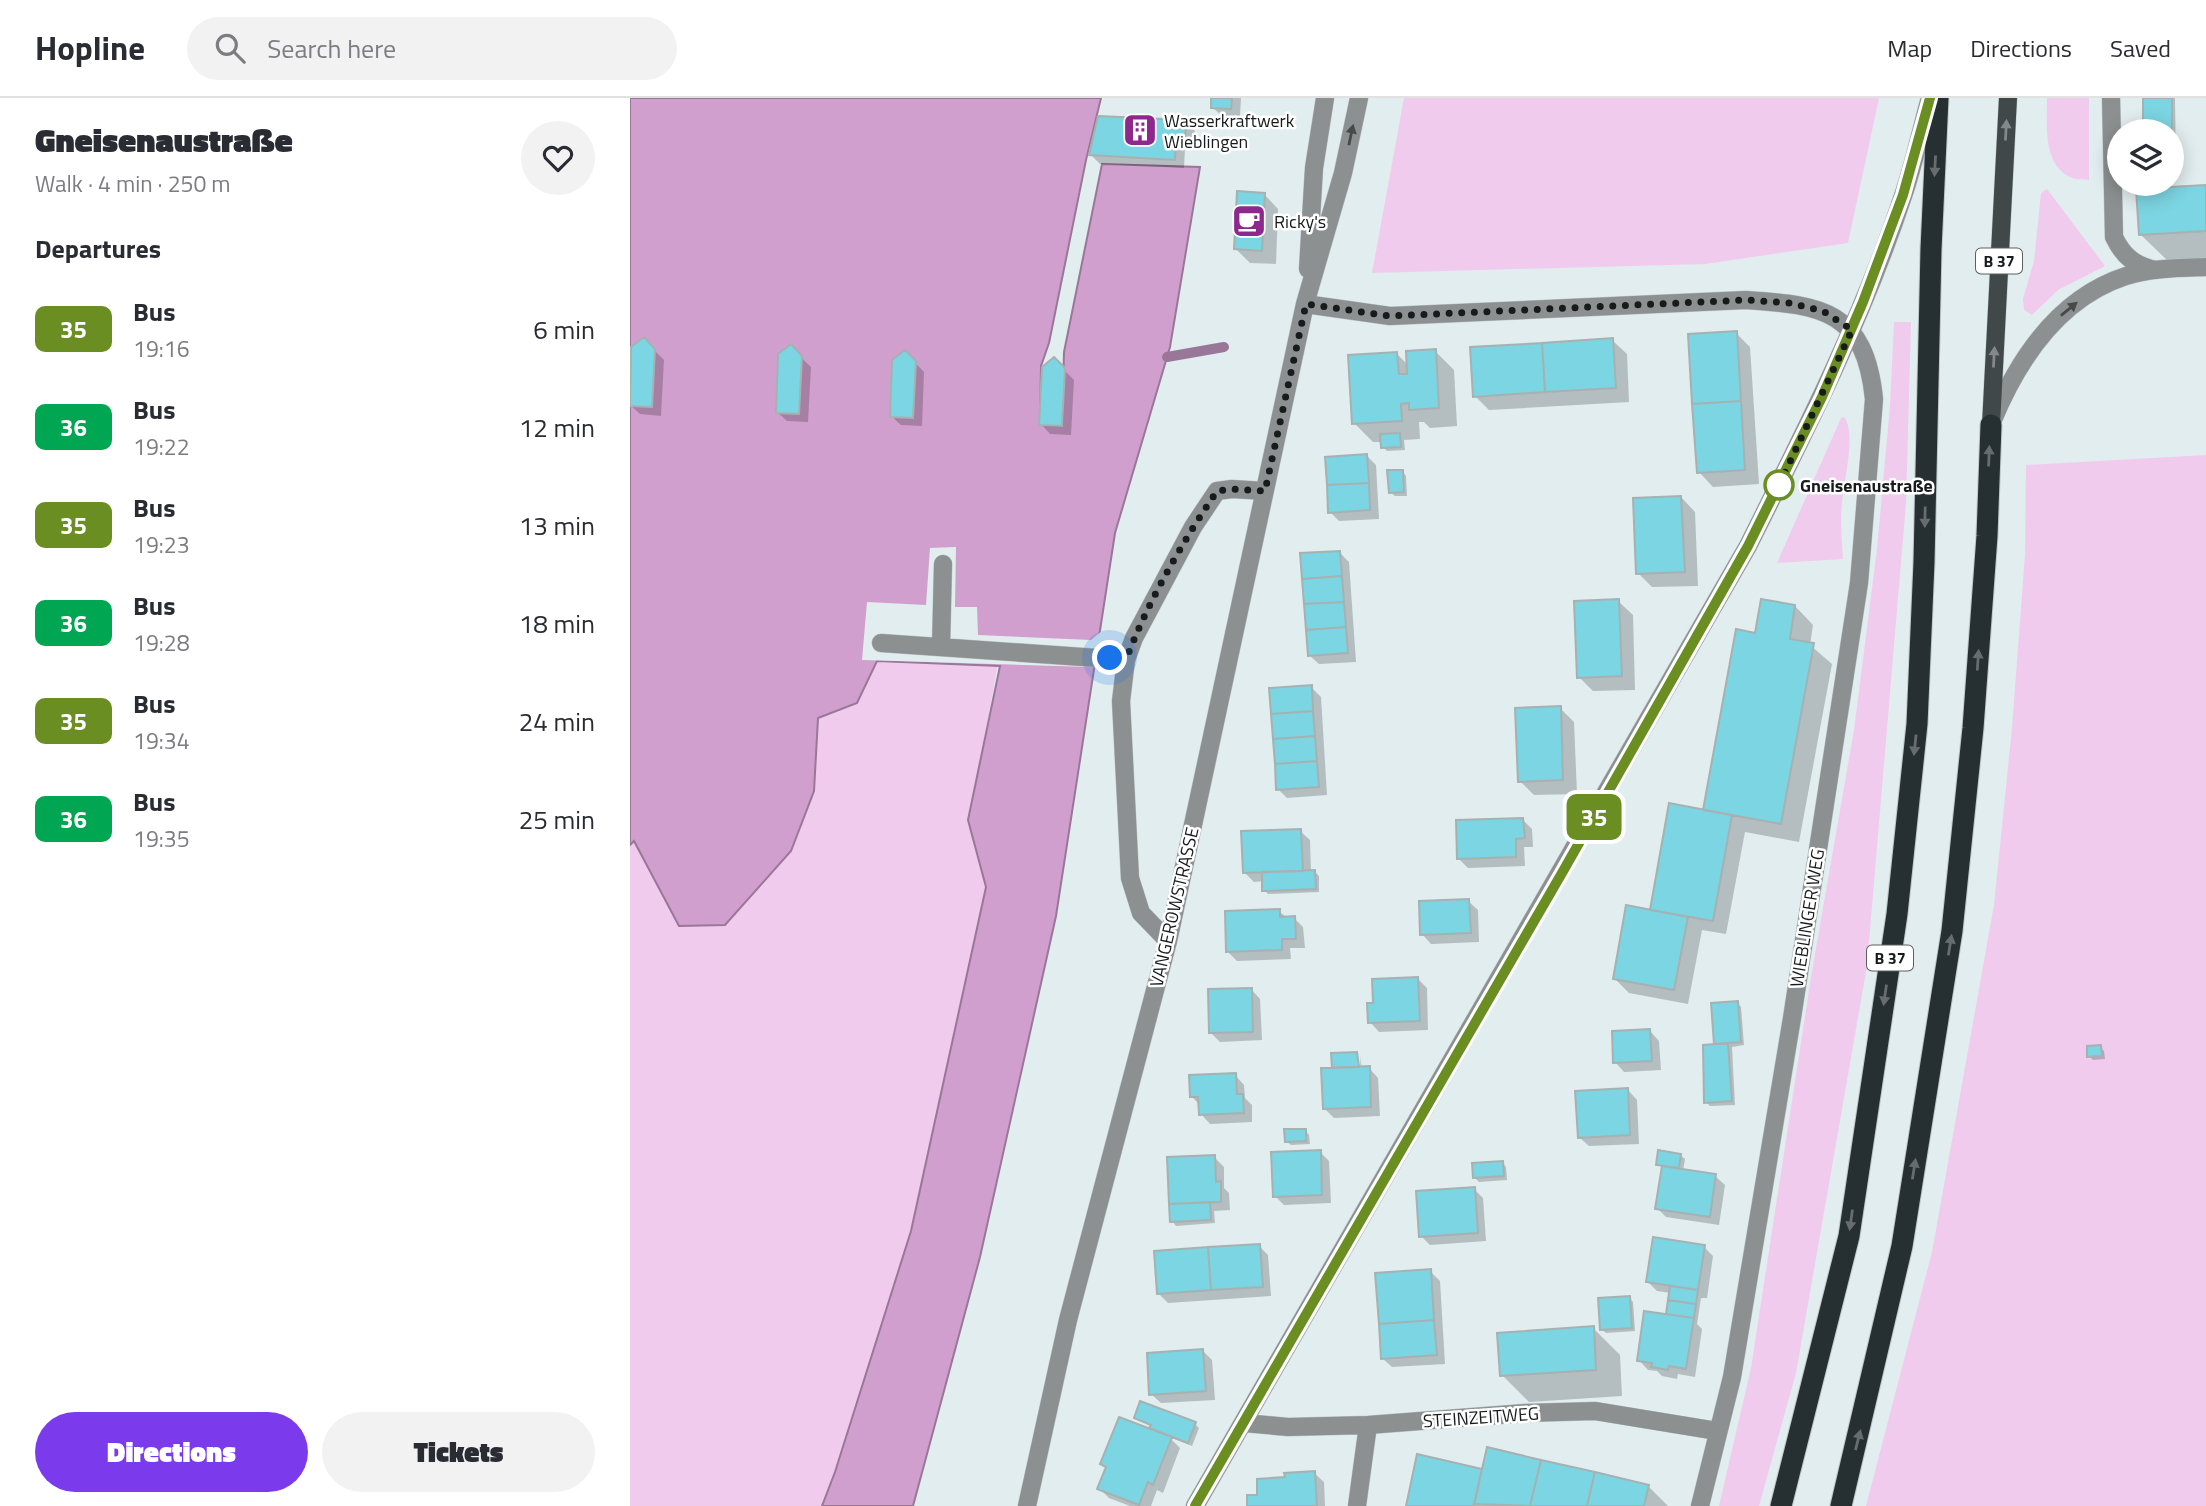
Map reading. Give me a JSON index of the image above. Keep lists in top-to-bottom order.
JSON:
{
  "streets": {
    "highway": ["B 37"],
    "street": ["VANGEROWSTRASSE", "WIEBLINGER WEG", "STEINZEITWEG"]
  },
  "crossings": [
    ["WIEBLINGER WEG", "STEINZEITWEG"]
  ],
  "places": {
    "building": ["Wasserkraftwerk Wieblingen"],
    "cafe": ["Ricky's"],
    "other": ["Gneisenaustraße"]
  },
  "lines": ["bus line 35"],
  "page": {
    "header": "Hopline",
    "search": "Search here",
    "nav": ["Map", "Directions", "Saved"],
    "heading": [
      ["Gneisenaustraße", "Walk · 4 min · 250 m"],
      "Departures"
    ],
    "on_map": "35",
    "list": [
      {
        "mark": "35",
        "name": "Bus",
        "note": "19:16",
        "value": "6 min"
      },
      {
        "mark": "36",
        "name": "Bus",
        "note": "19:22",
        "value": "12 min"
      },
      {
        "mark": "35",
        "name": "Bus",
        "note": "19:23",
        "value": "13 min"
      },
      {
        "mark": "36",
        "name": "Bus",
        "note": "19:28",
        "value": "18 min"
      },
      {
        "mark": "35",
        "name": "Bus",
        "note": "19:34",
        "value": "24 min"
      },
      {
        "mark": "36",
        "name": "Bus",
        "note": "19:35",
        "value": "25 min"
      }
    ],
    "buttons": ["Directions", "Tickets"]
  }
}
